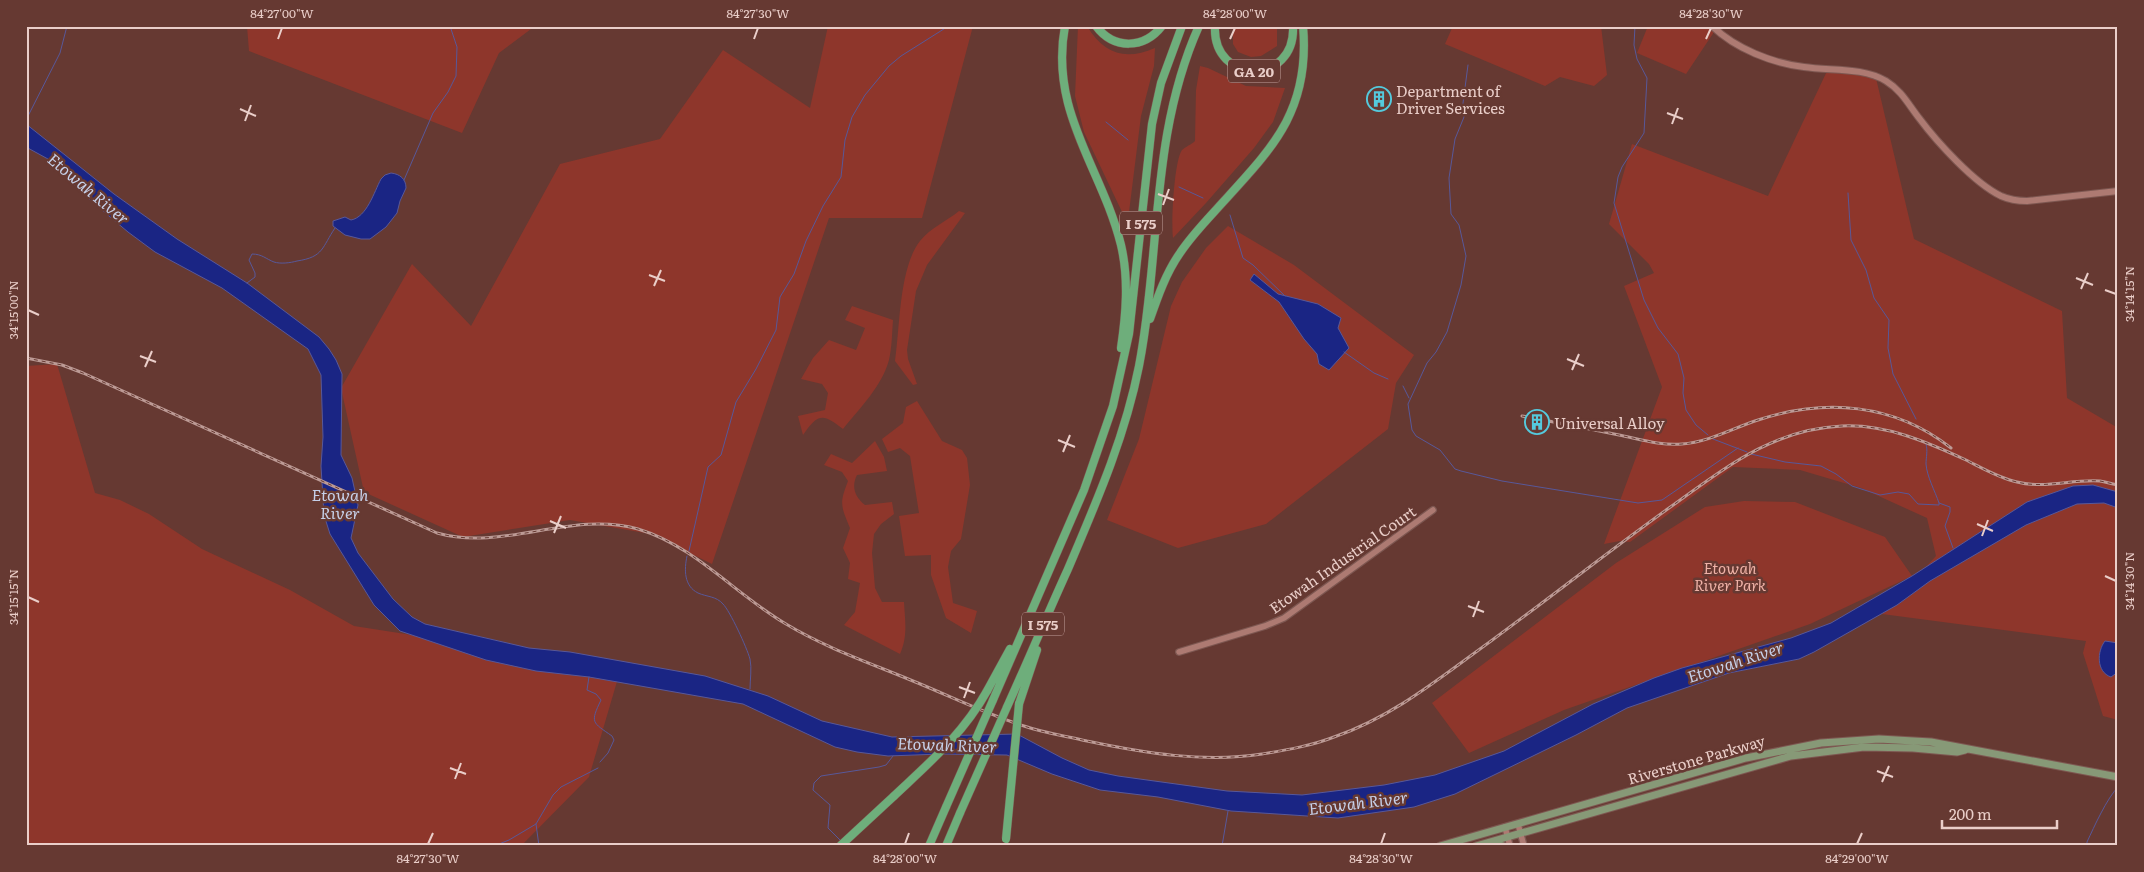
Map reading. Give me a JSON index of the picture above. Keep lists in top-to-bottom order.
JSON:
{
  "streets": {
    "highway": ["GA 20", "I 575"],
    "main road": ["Riverstone Parkway"],
    "street": ["Etowah Industrial Court"]
  },
  "water": ["Etowah River"],
  "parks": ["Etowah River Park"],
  "places": {
    "building": ["Department of Driver Services", "Universal Alloy"]
  },
  "scale_bar": "200 m",
  "coordinates": [
    "84°27'00\"W",
    "84°27'30\"W",
    "84°28'00\"W",
    "84°28'30\"W",
    "34°14'15\"N",
    "34°15'00\"N",
    "34°14'30\"N",
    "34°15'15\"N",
    "84°29'00\"W"
  ]
}
